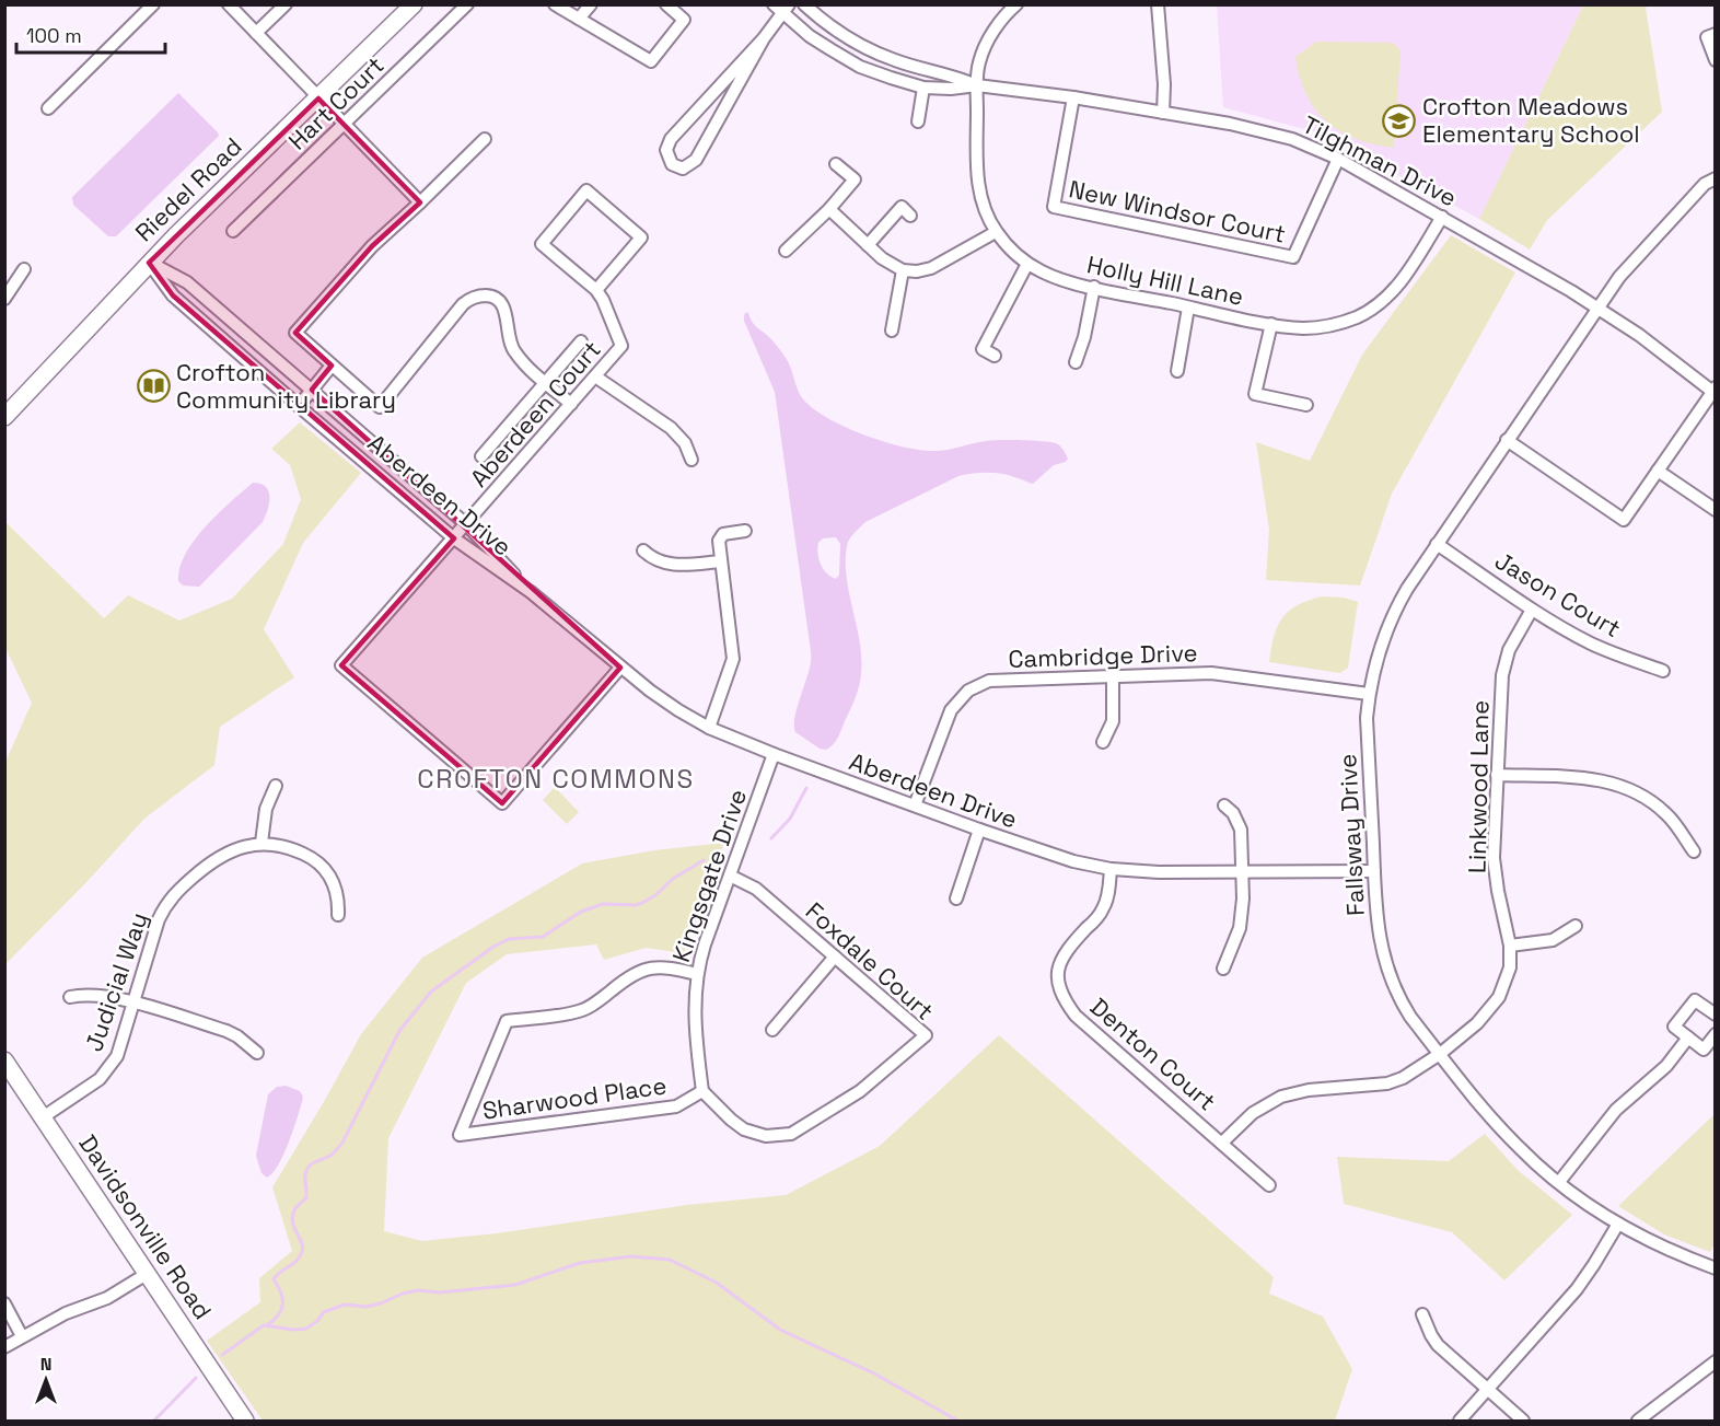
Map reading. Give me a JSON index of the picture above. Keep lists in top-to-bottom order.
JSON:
{
  "streets": {
    "street": [
      "Hart Court",
      "Tilghman Drive",
      "Riedel Road",
      "New Windsor Court",
      "Holly Hill Lane",
      "Aberdeen Court",
      "Aberdeen Drive",
      "Jason Court",
      "Cambridge Drive",
      "Linkwood Lane",
      "Fallsway Drive",
      "Kingsgate Drive",
      "Foxdale Court",
      "Judicial Way",
      "Denton Court",
      "Sharwood Place",
      "Davidsonville Road"
    ]
  },
  "crossings": [
    ["Tilghman Drive", "New Windsor Court"],
    ["Tilghman Drive", "Holly Hill Lane"],
    ["Tilghman Drive", "Fallsway Drive"],
    ["Riedel Road", "Aberdeen Drive"],
    ["Aberdeen Court", "Aberdeen Drive"],
    ["Aberdeen Drive", "Cambridge Drive"],
    ["Aberdeen Drive", "Fallsway Drive"],
    ["Aberdeen Drive", "Kingsgate Drive"],
    ["Aberdeen Drive", "Denton Court"],
    ["Jason Court", "Linkwood Lane"],
    ["Jason Court", "Fallsway Drive"],
    ["Cambridge Drive", "Fallsway Drive"],
    ["Linkwood Lane", "Fallsway Drive"],
    ["Linkwood Lane", "Denton Court"],
    ["Kingsgate Drive", "Foxdale Court"],
    ["Kingsgate Drive", "Sharwood Place"],
    ["Foxdale Court", "Sharwood Place"],
    ["Judicial Way", "Davidsonville Road"]
  ],
  "districts": ["CROFTON COMMONS"],
  "places": {
    "school or university": ["Crofton Meadows Elementary School"],
    "library": ["Crofton Community Library"]
  },
  "scale_bar": "100 m",
  "north": "top"
}
